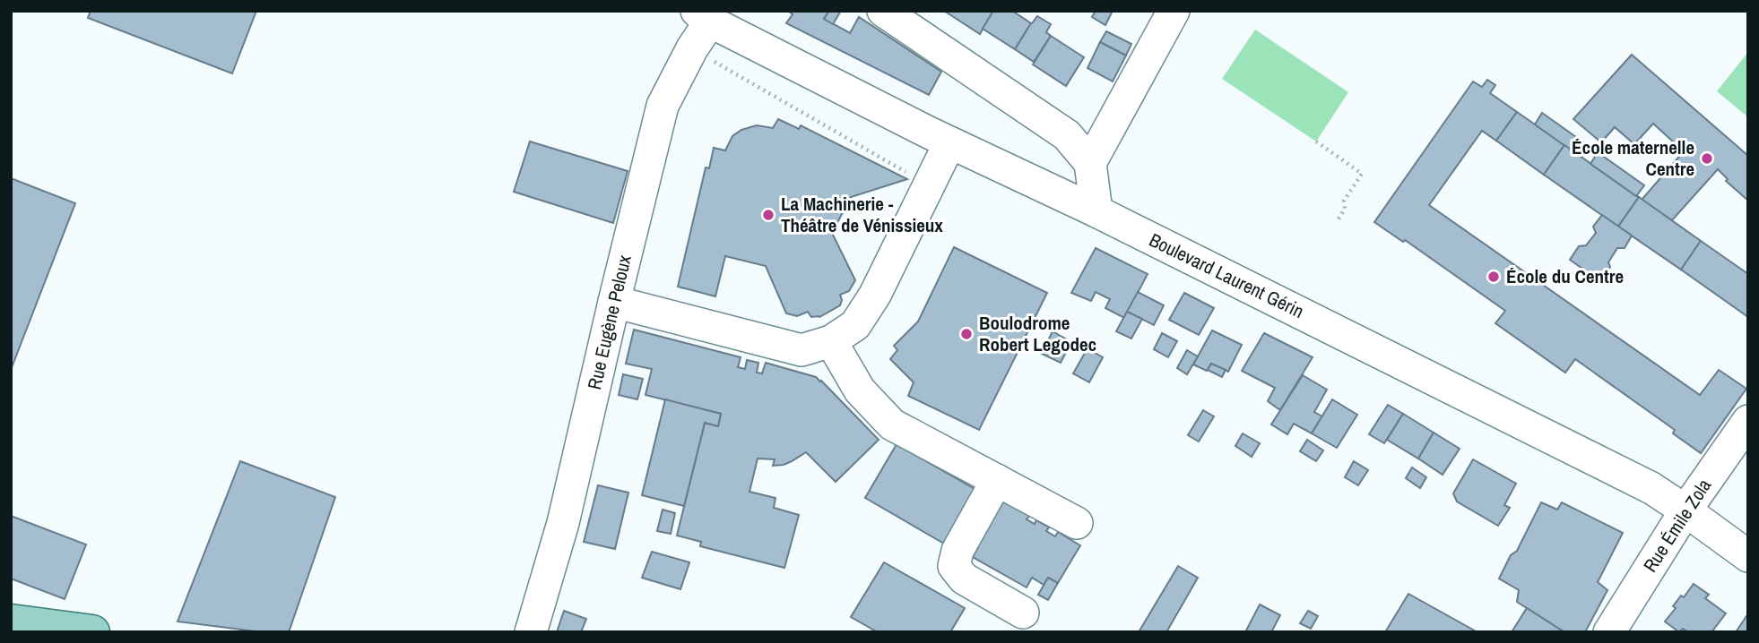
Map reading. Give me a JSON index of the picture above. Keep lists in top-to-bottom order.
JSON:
{
  "streets": {
    "street": ["Boulevard Laurent Gérin", "Rue Eugène Peloux", "Rue Émile Zola"]
  },
  "crossings": [
    ["Boulevard Laurent Gérin", "Rue Eugène Peloux"],
    ["Boulevard Laurent Gérin", "Rue Émile Zola"]
  ],
  "places": [
    "École maternelle Centre",
    "La Machinerie - Théâtre de Vénissieux",
    "École du Centre",
    "Boulodrome Robert Legodec"
  ]
}
